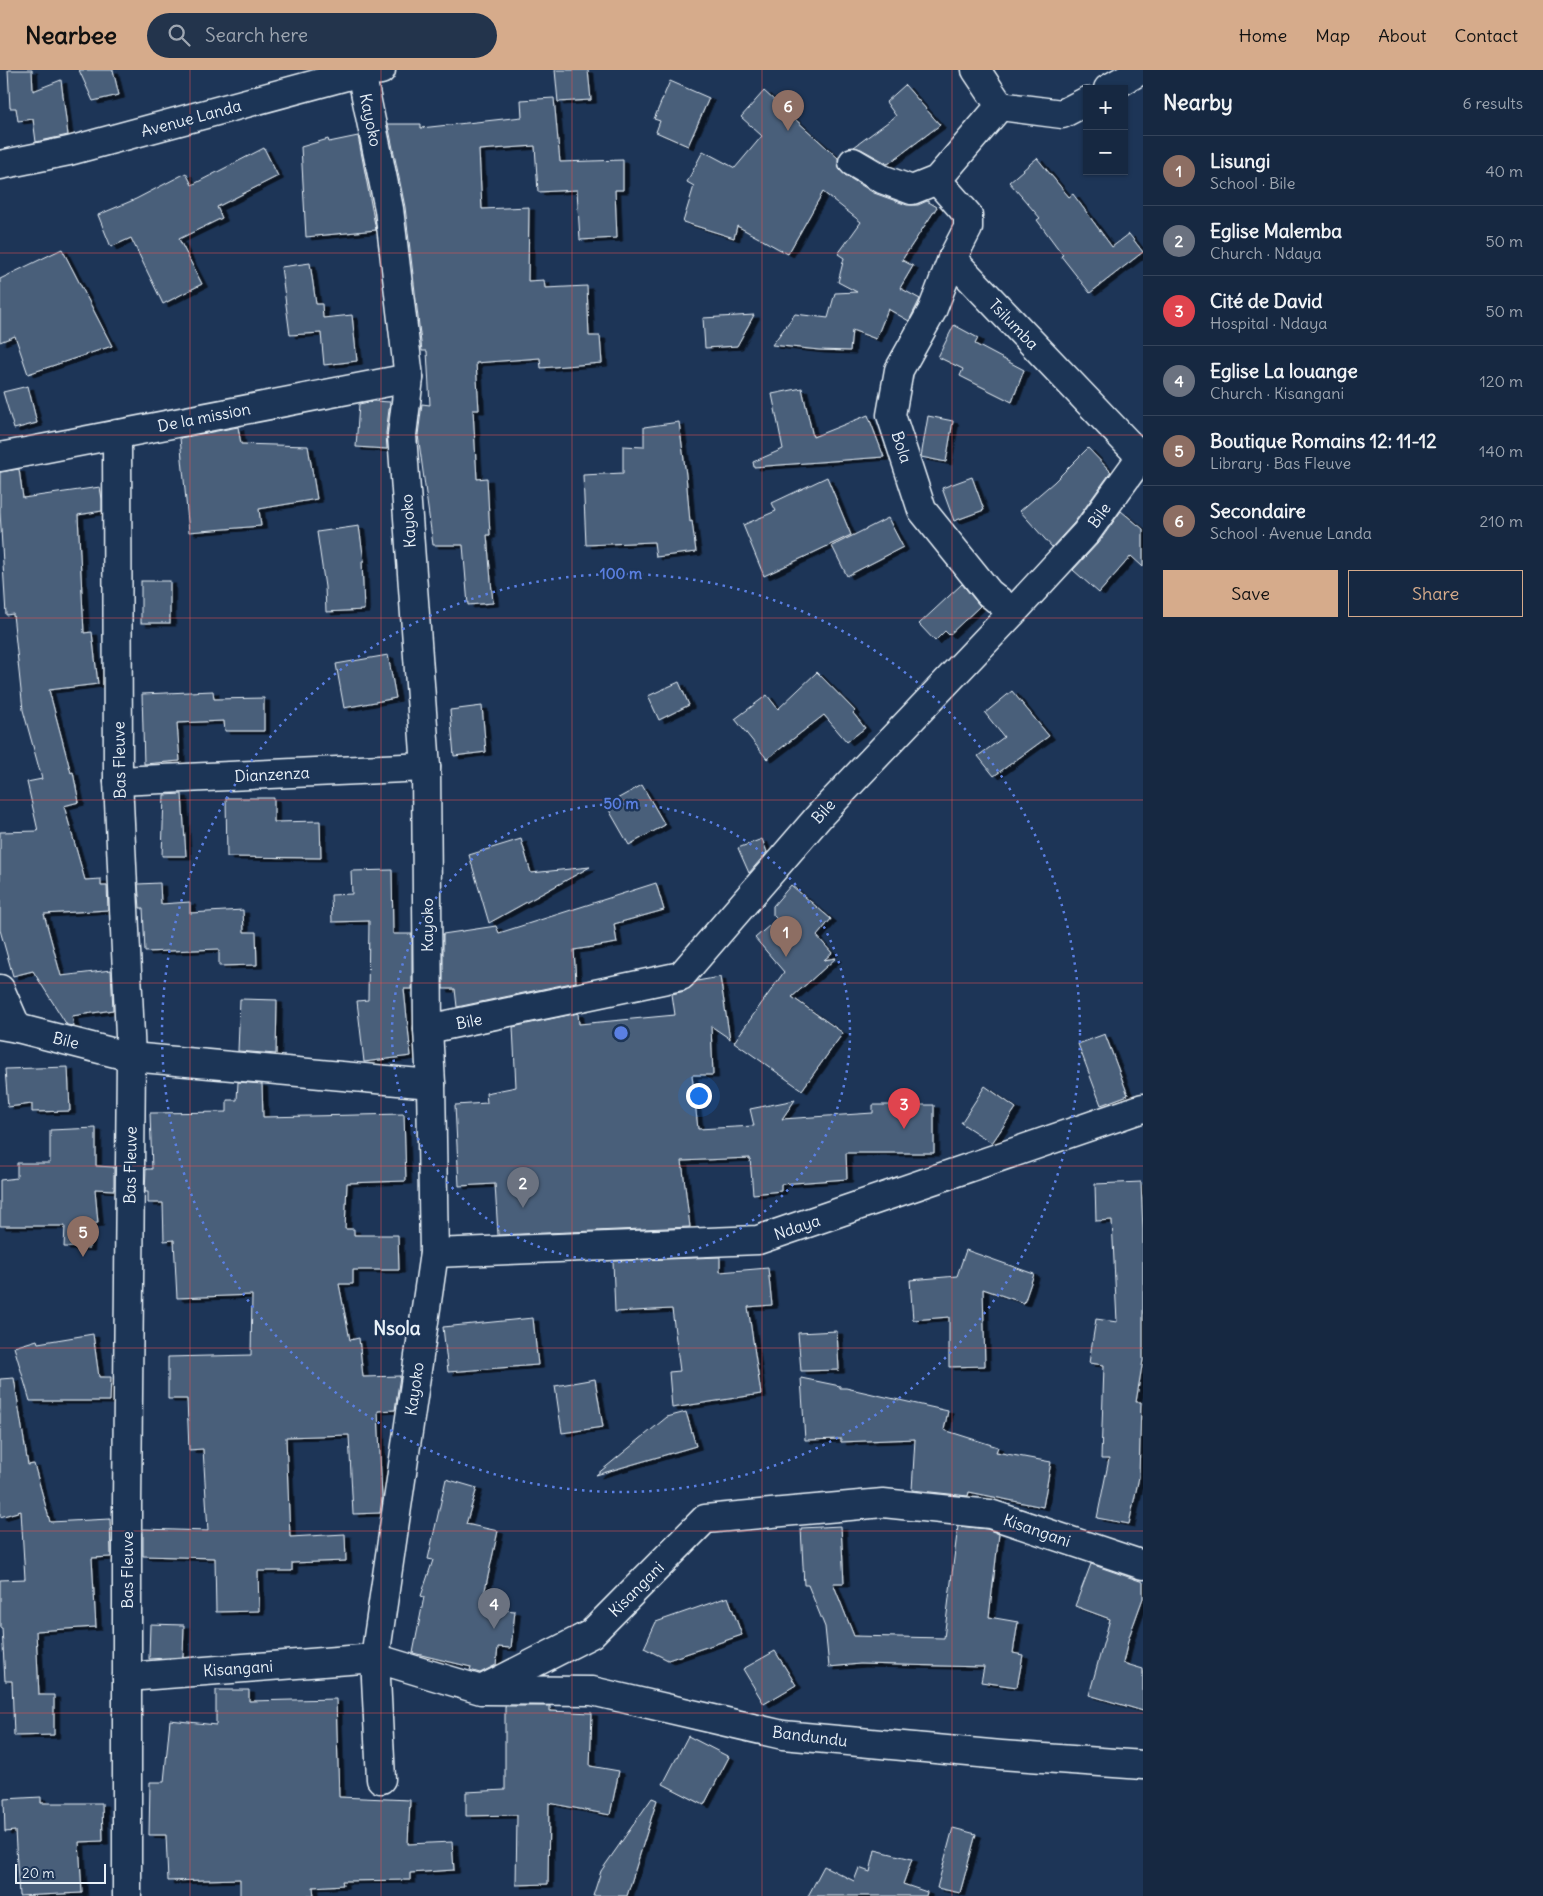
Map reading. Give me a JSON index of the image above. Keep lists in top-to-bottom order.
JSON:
{
  "streets": {
    "street": [
      "Avenue Landa",
      "Kayoko",
      "Tsilumba",
      "De la mission",
      "Bola",
      "Bile",
      "Bas Fleuve",
      "Dianzenza",
      "Ndaya",
      "Kisangani",
      "Bandundu"
    ]
  },
  "crossings": [
    ["Avenue Landa", "Kayoko"],
    ["Kayoko", "De la mission"],
    ["Kayoko", "Bile"],
    ["Kayoko", "Dianzenza"],
    ["Kayoko", "Ndaya"],
    ["Kayoko", "Kisangani"],
    ["Tsilumba", "Bola"],
    ["Tsilumba", "Bile"],
    ["De la mission", "Bas Fleuve"],
    ["Bola", "Bile"],
    ["Bile", "Bas Fleuve"],
    ["Bas Fleuve", "Dianzenza"],
    ["Bas Fleuve", "Kisangani"],
    ["Kisangani", "Bandundu"]
  ],
  "districts": ["Nsola"],
  "scale_bar": "20 m",
  "page": {
    "header": "Nearbee",
    "search": "Search here",
    "nav": [
      "Home",
      "Map",
      "About",
      "Contact"
    ],
    "heading": ["Nearby", "6 results"],
    "map_buttons": ["+", "−"],
    "pins": [
      "6",
      "1",
      "3",
      "2",
      "5",
      "4"
    ],
    "list": [
      {
        "mark": "1",
        "name": "Lisungi",
        "note": "School · Bile",
        "value": "40 m"
      },
      {
        "mark": "2",
        "name": "Eglise Malemba",
        "note": "Church · Ndaya",
        "value": "50 m"
      },
      {
        "mark": "3",
        "name": "Cité de David",
        "note": "Hospital · Ndaya",
        "value": "50 m"
      },
      {
        "mark": "4",
        "name": "Eglise La louange",
        "note": "Church · Kisangani",
        "value": "120 m"
      },
      {
        "mark": "5",
        "name": "Boutique Romains 12: 11-12",
        "note": "Library · Bas Fleuve",
        "value": "140 m"
      },
      {
        "mark": "6",
        "name": "Secondaire",
        "note": "School · Avenue Landa",
        "value": "210 m"
      }
    ],
    "buttons": ["Save", "Share"],
    "scale": "20 m"
  },
  "rings": ["100 m", "50 m"]
}
